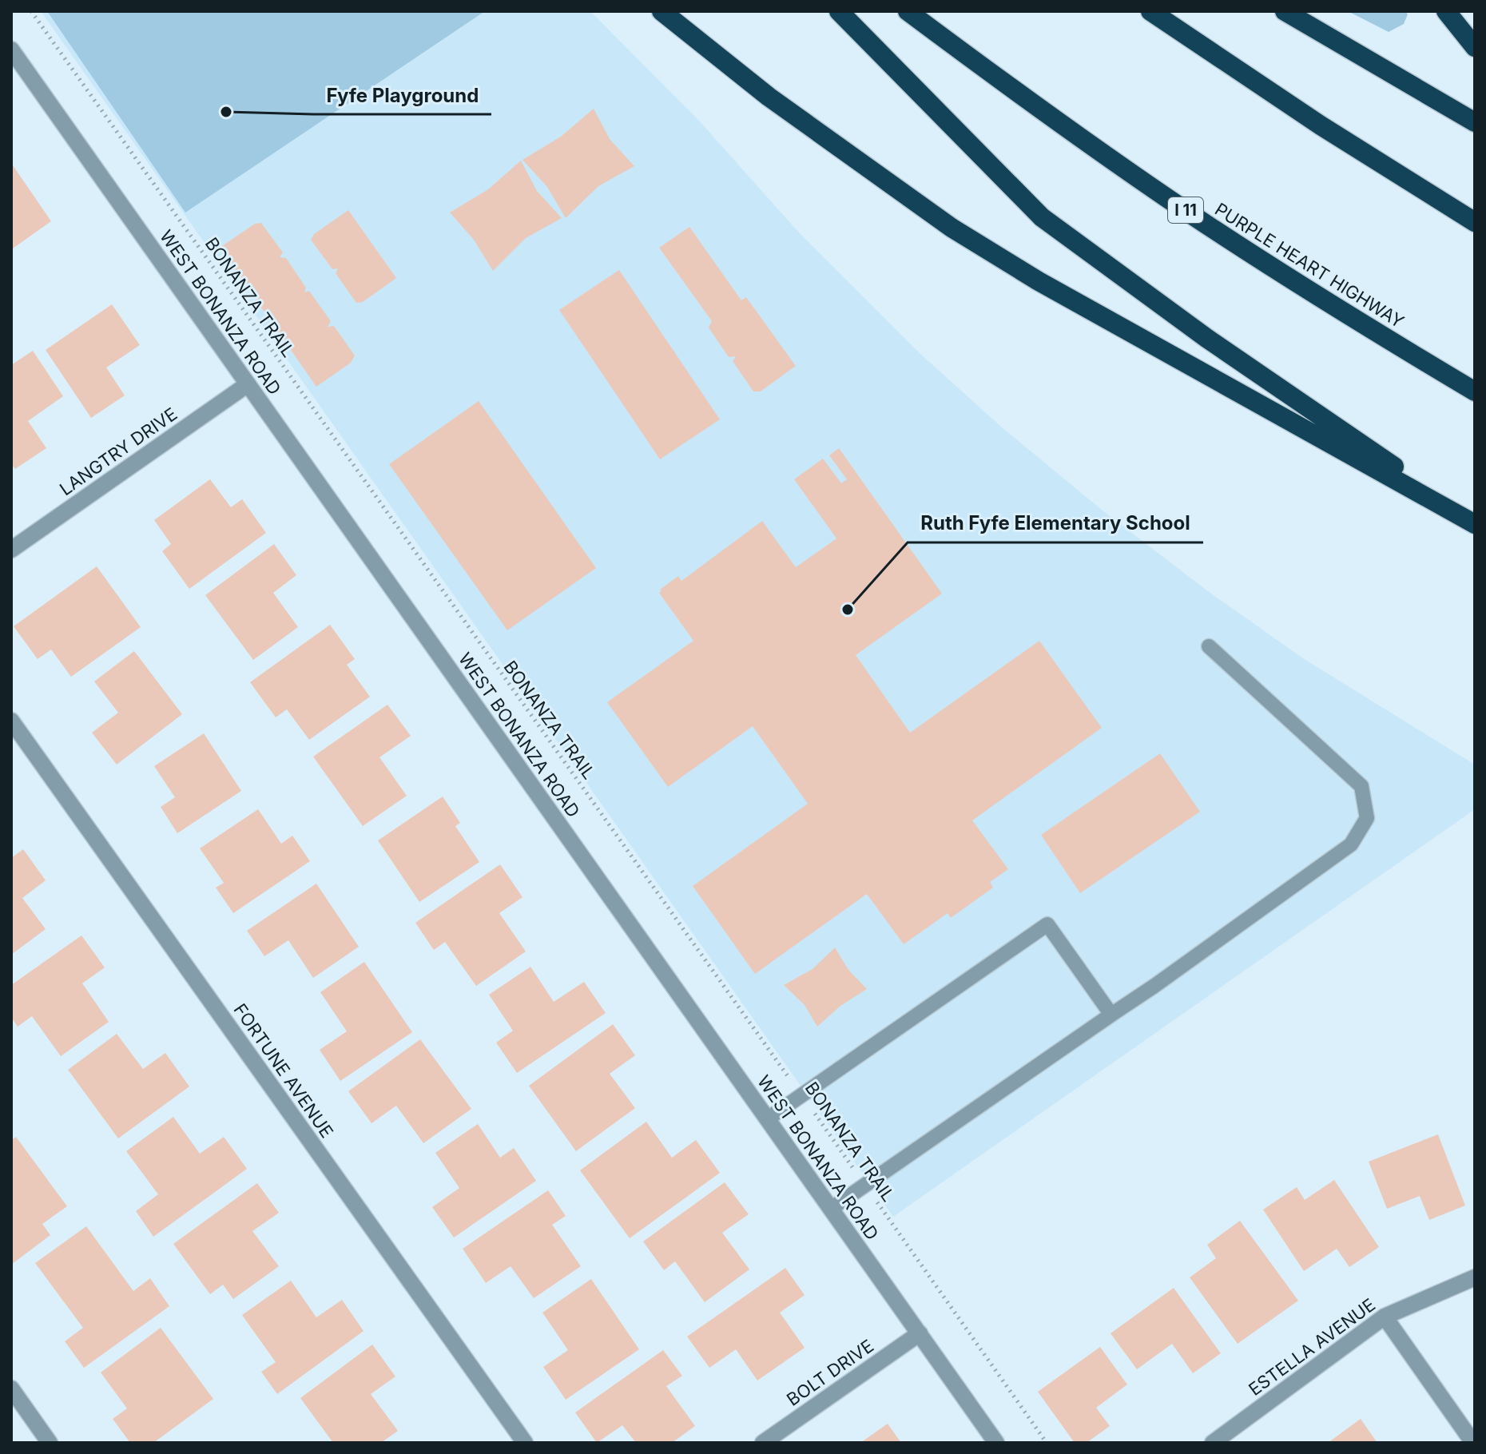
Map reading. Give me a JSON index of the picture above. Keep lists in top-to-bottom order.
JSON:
{
  "streets": {
    "highway": ["I 11", "PURPLE HEART HIGHWAY"],
    "street": [
      "WEST BONANZA ROAD",
      "LANGTRY DRIVE",
      "FORTUNE AVENUE",
      "ESTELLA AVENUE",
      "BOLT DRIVE"
    ],
    "path": ["BONANZA TRAIL"]
  },
  "crossings": [
    ["WEST BONANZA ROAD", "LANGTRY DRIVE"],
    ["WEST BONANZA ROAD", "BOLT DRIVE"]
  ],
  "places": ["Fyfe Playground", "Ruth Fyfe Elementary School"]
}
